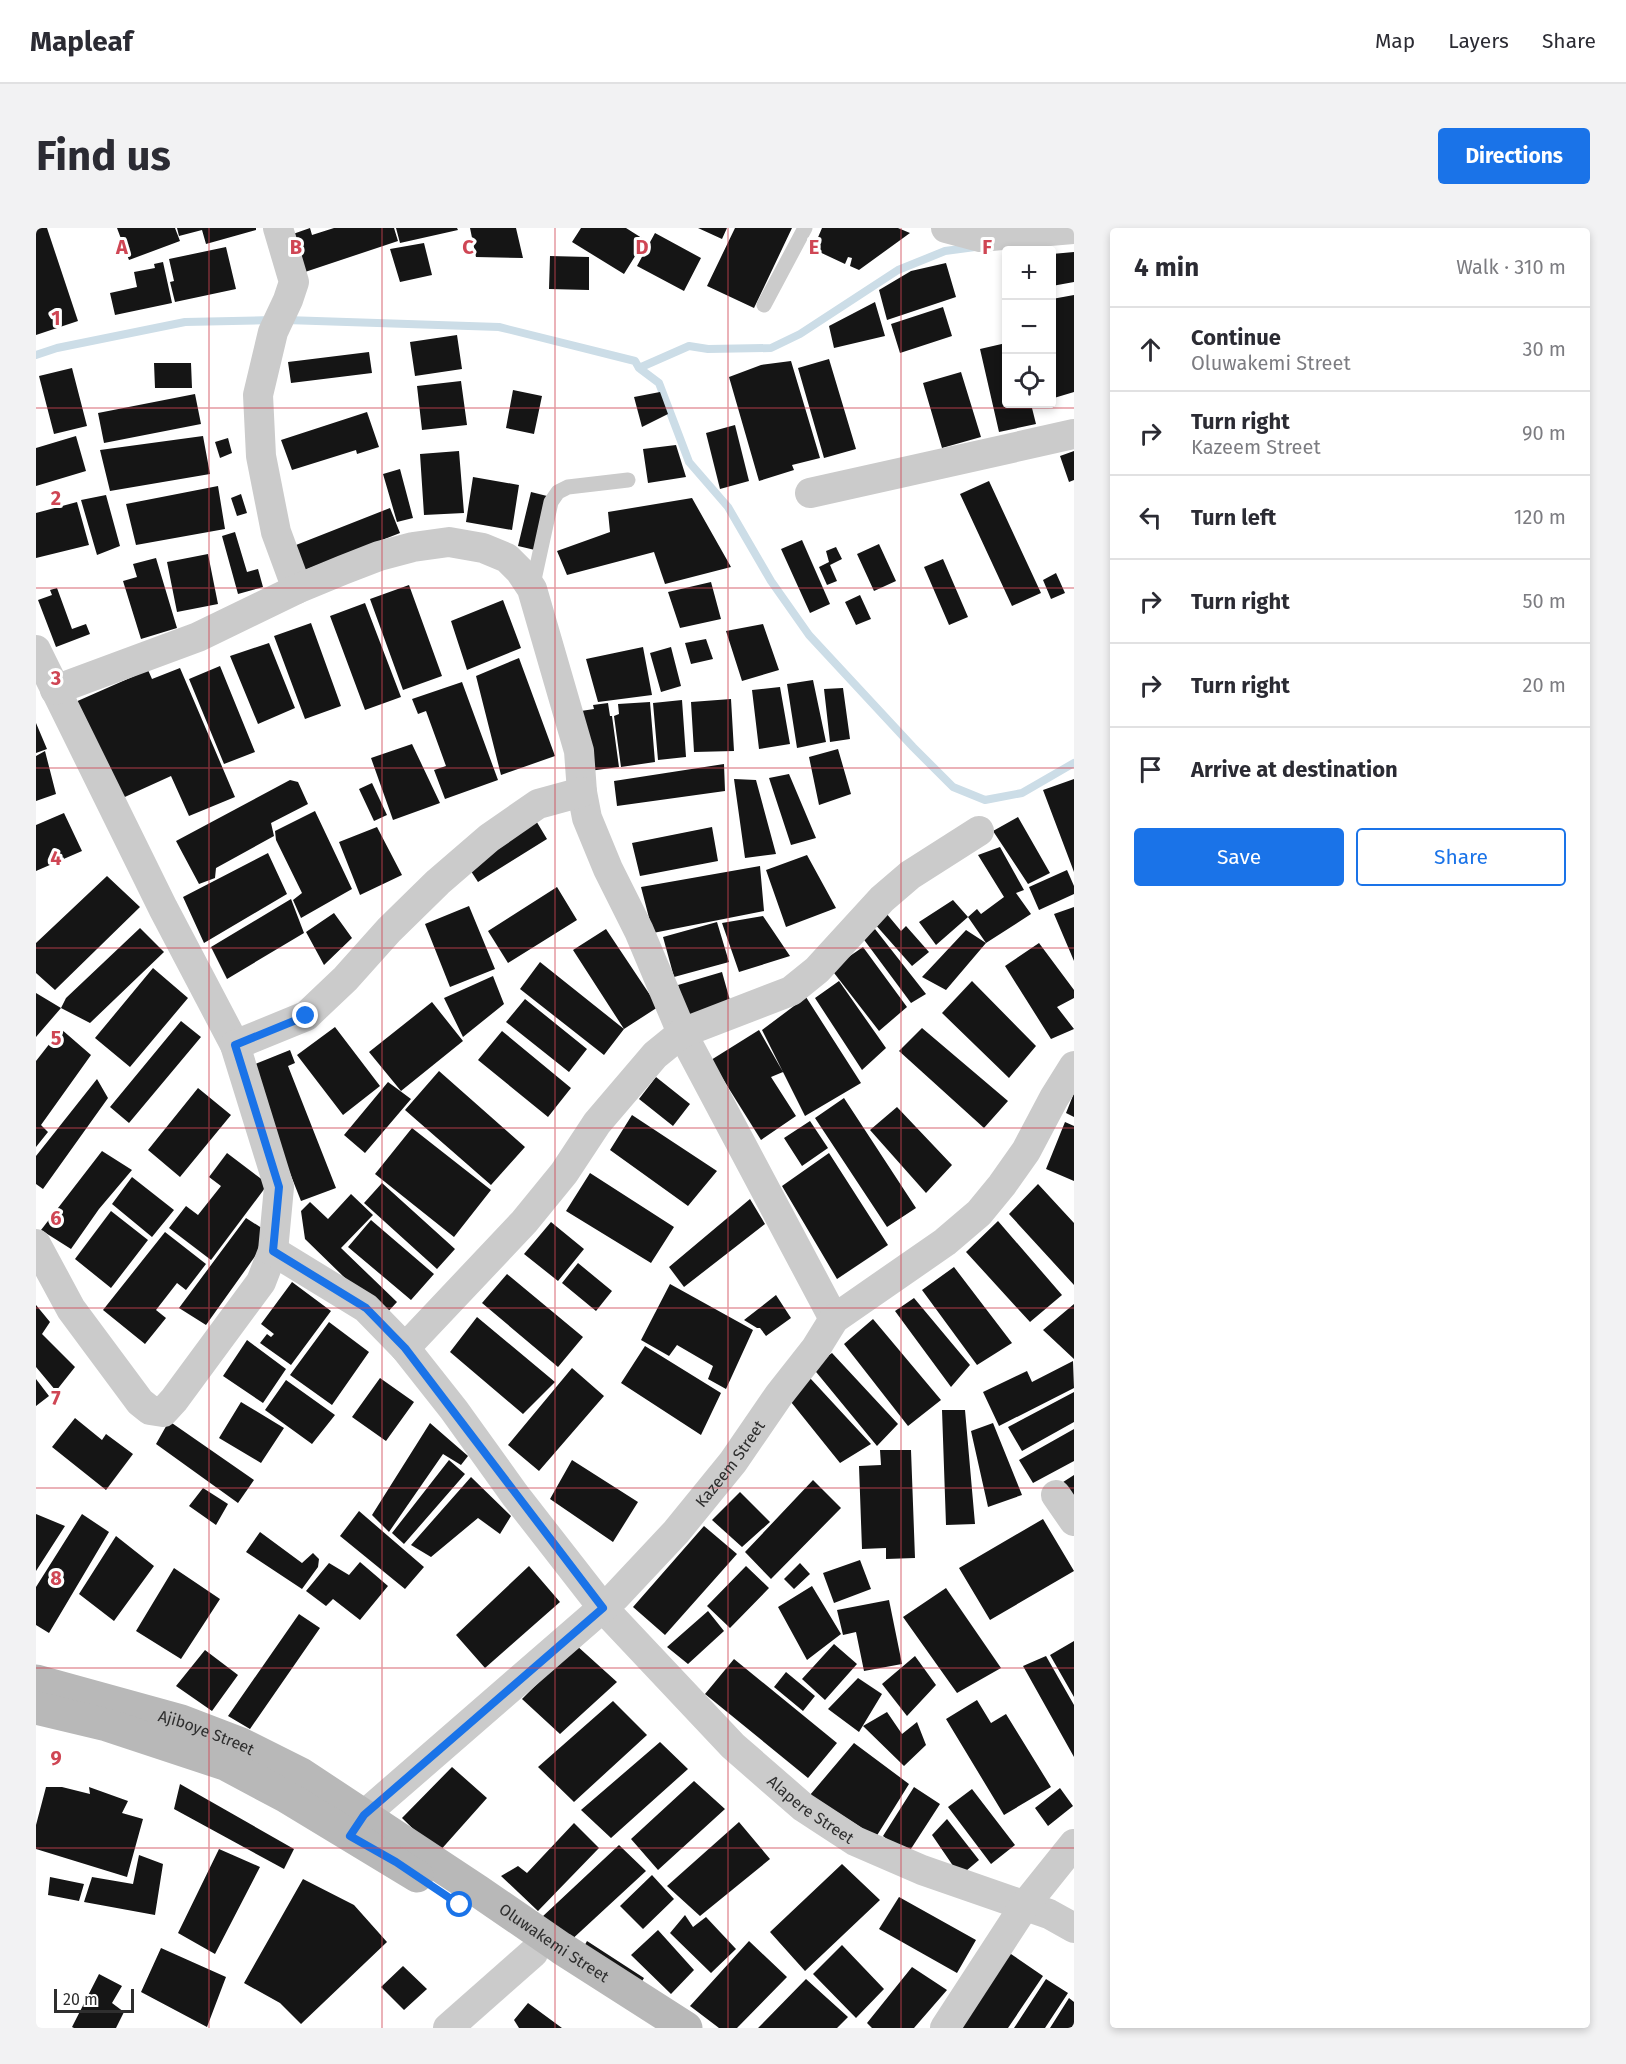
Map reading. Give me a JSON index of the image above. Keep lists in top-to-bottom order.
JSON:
{
  "streets": {
    "street": [
      "Kazeem Street",
      "Ajiboye Street",
      "Alapere Street",
      "Oluwakemi Street"
    ]
  },
  "crossings": [
    ["Kazeem Street", "Ajiboye Street"],
    ["Kazeem Street", "Alapere Street"],
    ["Kazeem Street", "Oluwakemi Street"],
    ["Ajiboye Street", "Oluwakemi Street"]
  ],
  "scale_bar": "20 m",
  "page": {
    "header": "Mapleaf",
    "nav": ["Map", "Layers", "Share"],
    "buttons": [
      "Directions",
      ["Save", "Share"]
    ],
    "title": "Find us",
    "heading": ["4 min", "Walk · 310 m"],
    "map_buttons": ["+", "−"],
    "list": [
      ["Continue", "Oluwakemi Street", "30 m"],
      ["Turn right", "Kazeem Street", "90 m"],
      ["Turn left", "120 m"],
      ["Turn right", "50 m"],
      ["Turn right", "20 m"],
      "Arrive at destination"
    ],
    "scale": "20 m"
  },
  "grid": {
    "columns": [
      "A",
      "B",
      "C",
      "D",
      "E",
      "F"
    ],
    "rows": [
      "1",
      "2",
      "3",
      "4",
      "5",
      "6",
      "7",
      "8",
      "9"
    ]
  }
}
